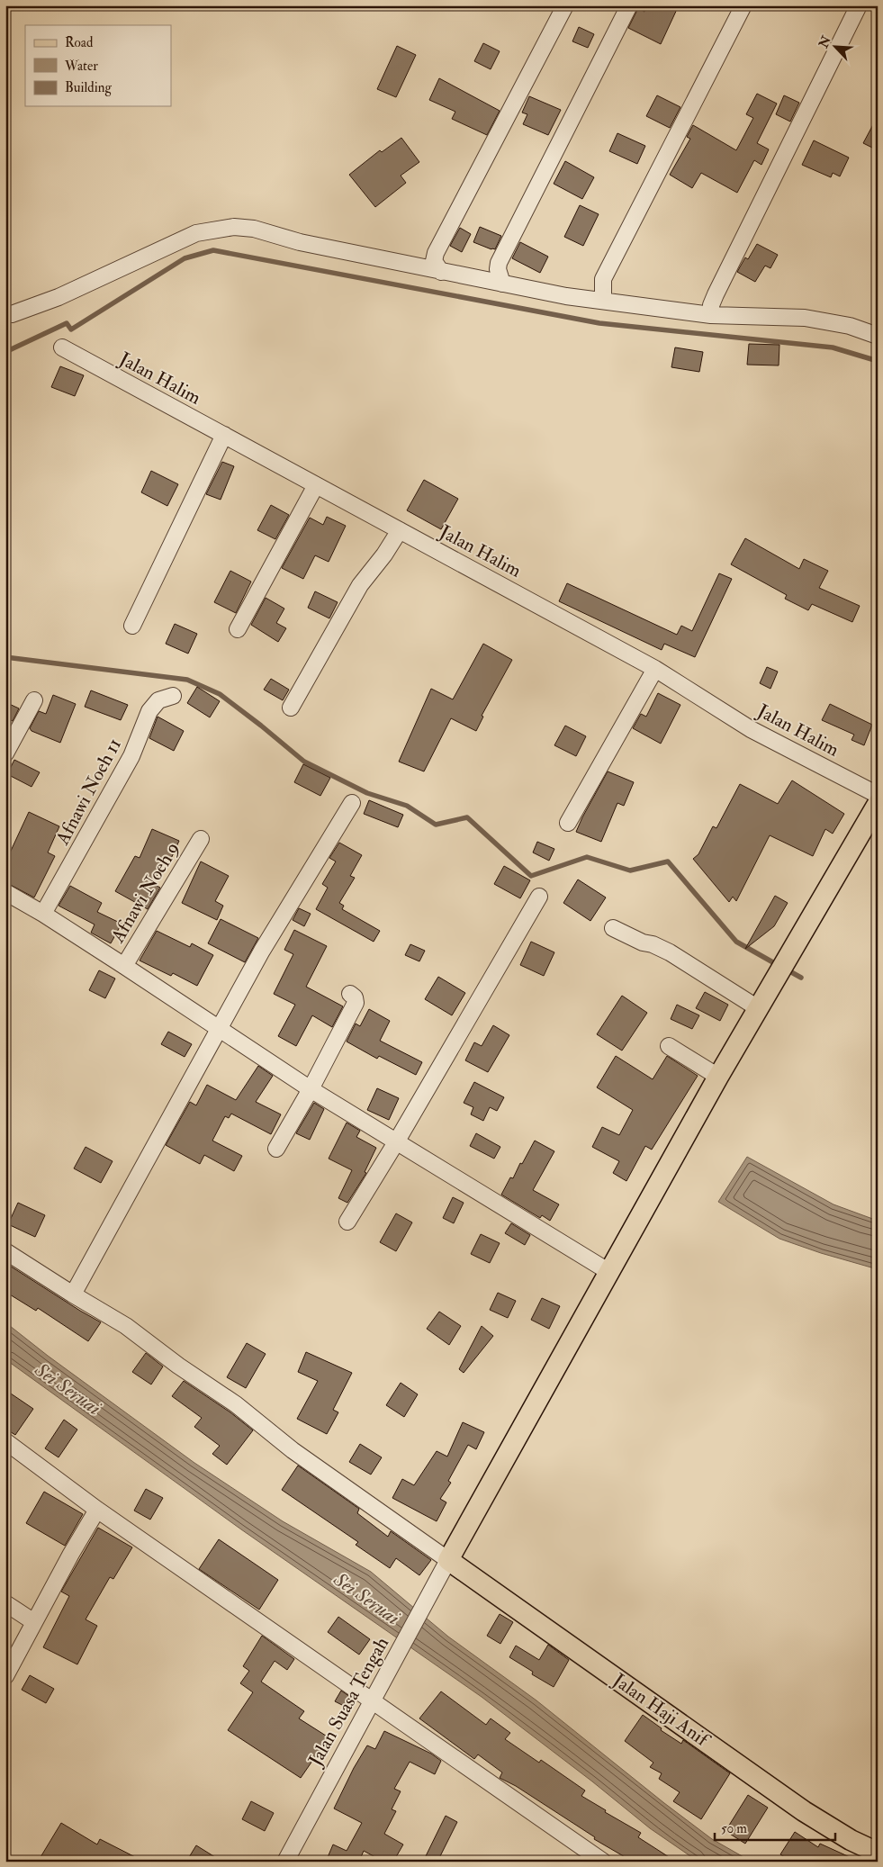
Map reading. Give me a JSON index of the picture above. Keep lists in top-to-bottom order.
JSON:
{
  "streets": {
    "main road": ["Jalan Haji Anif"],
    "street": [
      "Jalan Halim",
      "Afnawi Noeh 11",
      "Afnawi Noeh 9",
      "Jalan Suasa Tengah"
    ]
  },
  "crossings": [
    ["Jalan Suasa Tengah", "Jalan Haji Anif"]
  ],
  "water": ["Sei Seruai"],
  "legend": ["Road", "Water", "Building"],
  "scale_bar": "50 m",
  "north": "top left"
}
